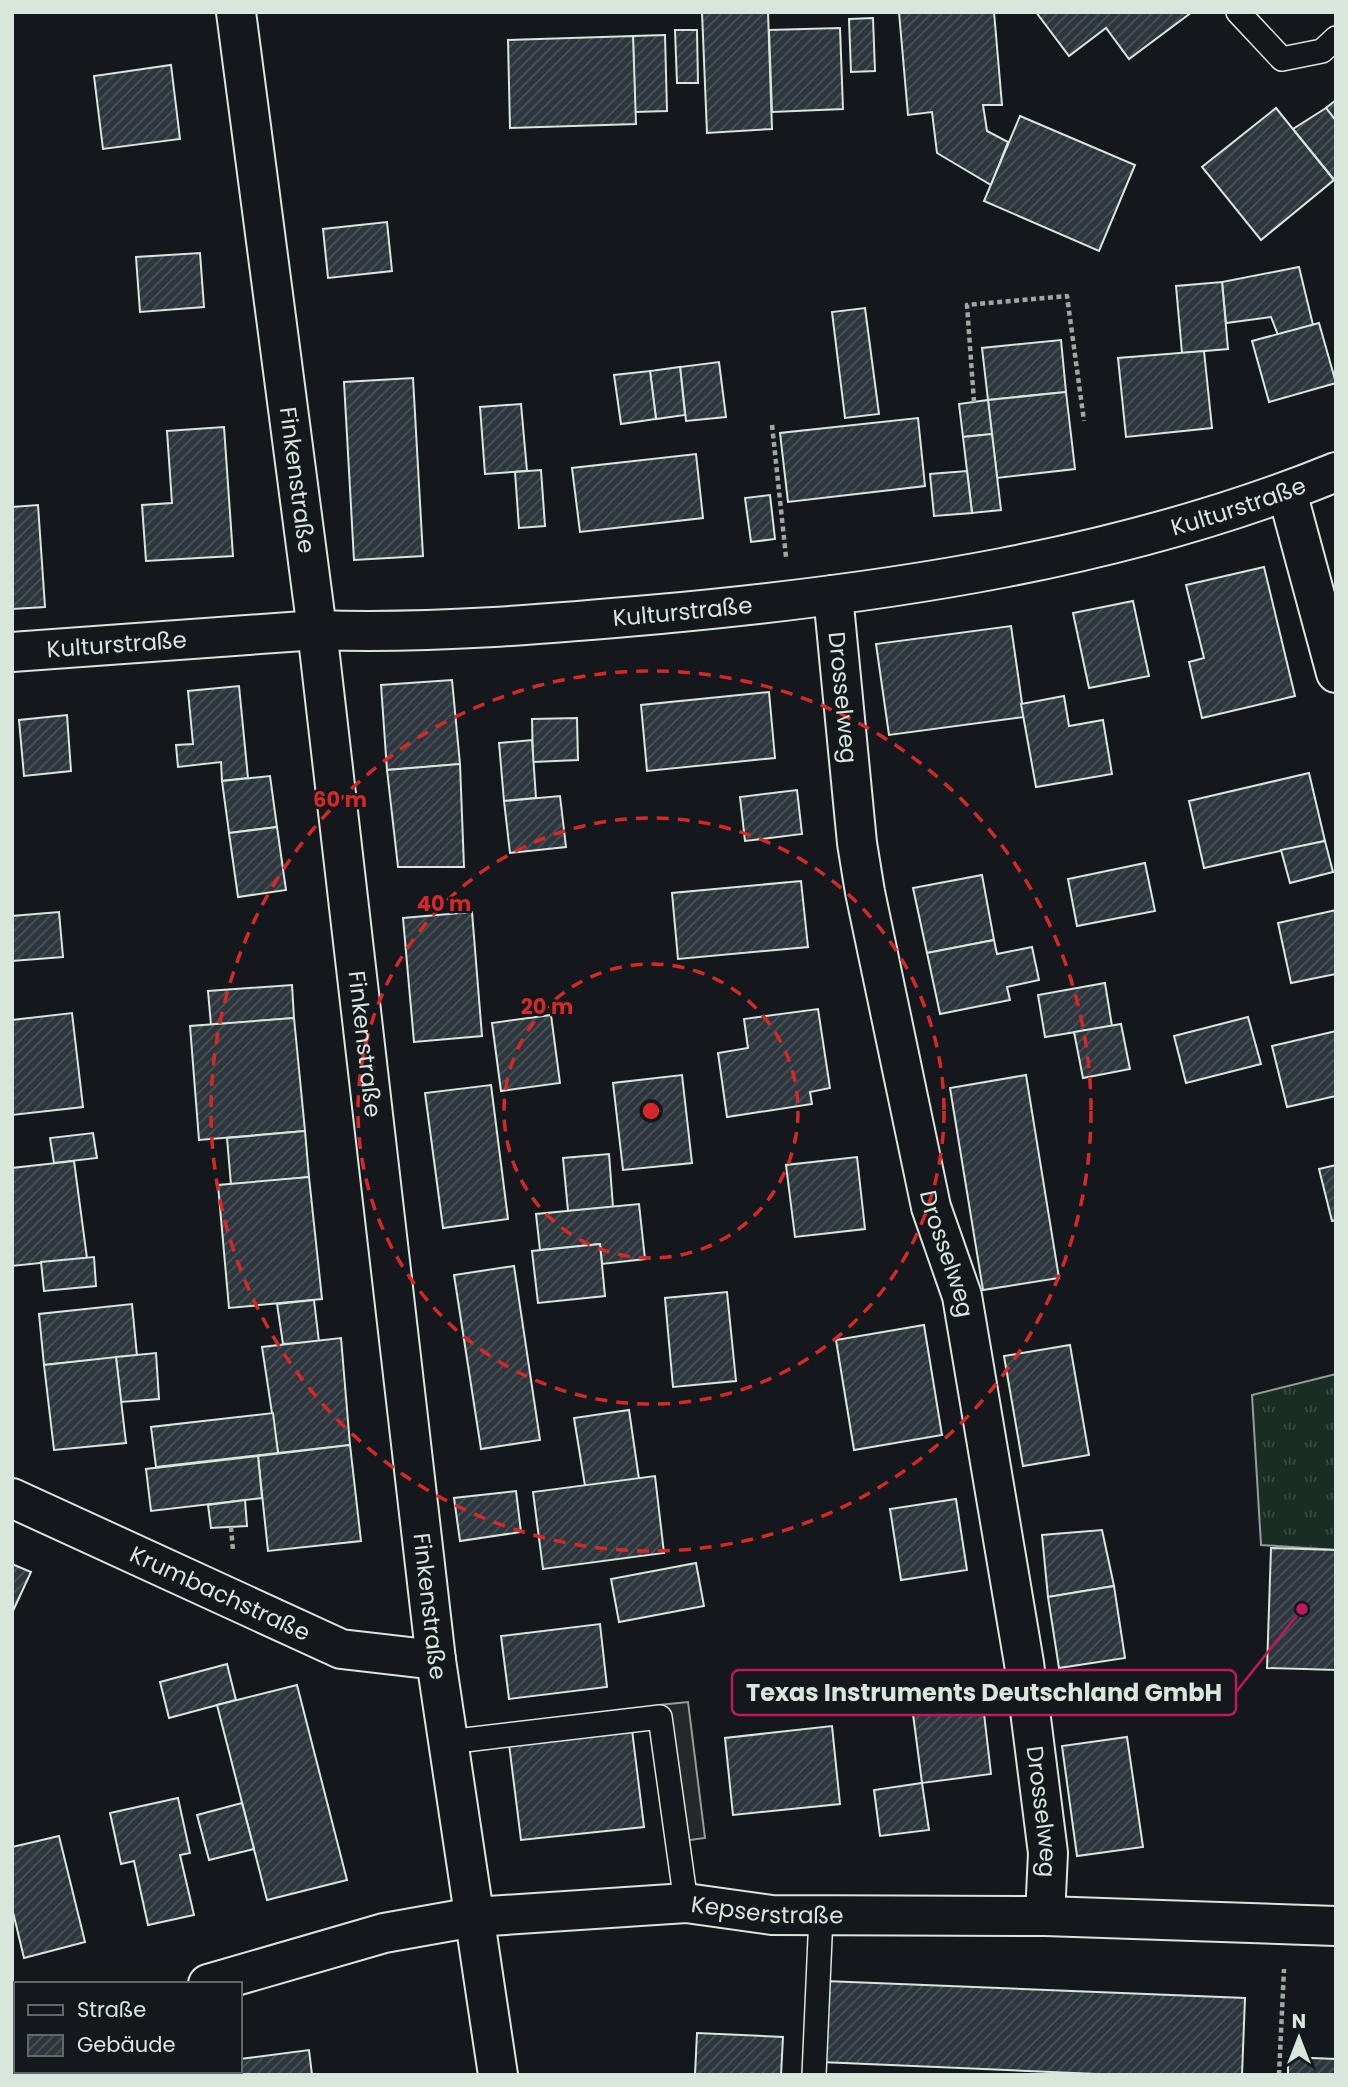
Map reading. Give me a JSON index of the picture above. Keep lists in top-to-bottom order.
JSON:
{
  "streets": {
    "street": [
      "Finkenstraße",
      "Kulturstraße",
      "Drosselweg",
      "Krumbachstraße",
      "Kepserstraße"
    ]
  },
  "crossings": [
    ["Finkenstraße", "Kulturstraße"],
    ["Finkenstraße", "Krumbachstraße"],
    ["Finkenstraße", "Kepserstraße"],
    ["Kulturstraße", "Drosselweg"],
    ["Drosselweg", "Kepserstraße"]
  ],
  "places": ["Texas Instruments Deutschland GmbH"],
  "legend": ["Straße", "Gebäude"],
  "north": "top",
  "rings": ["60 m", "40 m", "20 m"]
}
